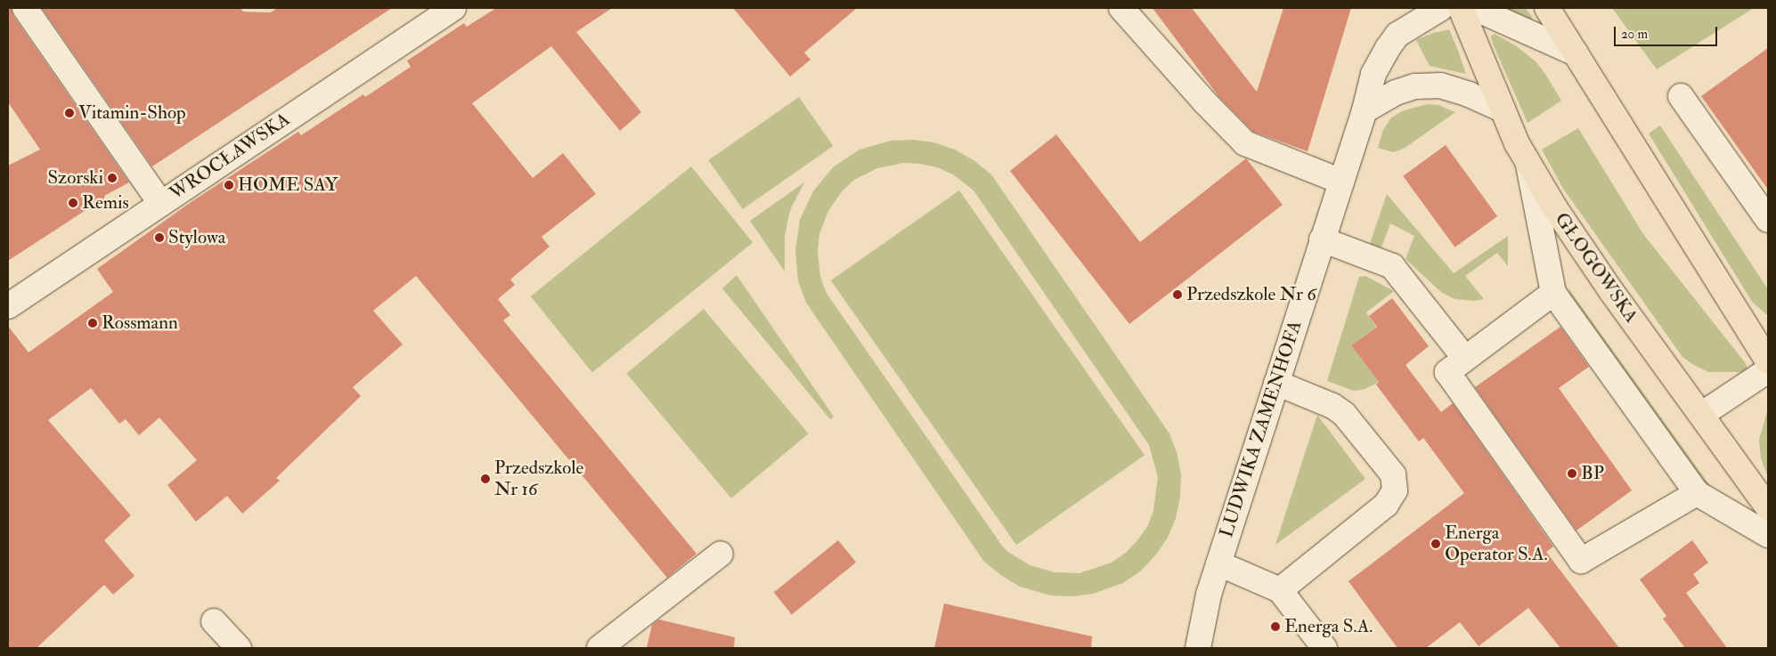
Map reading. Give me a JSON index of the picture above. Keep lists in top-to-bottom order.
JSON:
{
  "streets": {
    "main road": ["GŁOGOWSKA"],
    "street": ["WROCŁAWSKA", "LUDWIKA ZAMENHOFA"]
  },
  "places": [
    "Vitamin-Shop",
    "Szorski",
    "HOME SAY",
    "Remis",
    "Stylowa",
    "Przedszkole Nr 6",
    "Rossmann",
    "BP",
    "Przedszkole Nr 16",
    "Energa Operator S.A.",
    "Energa S.A."
  ],
  "scale_bar": "20 m"
}
